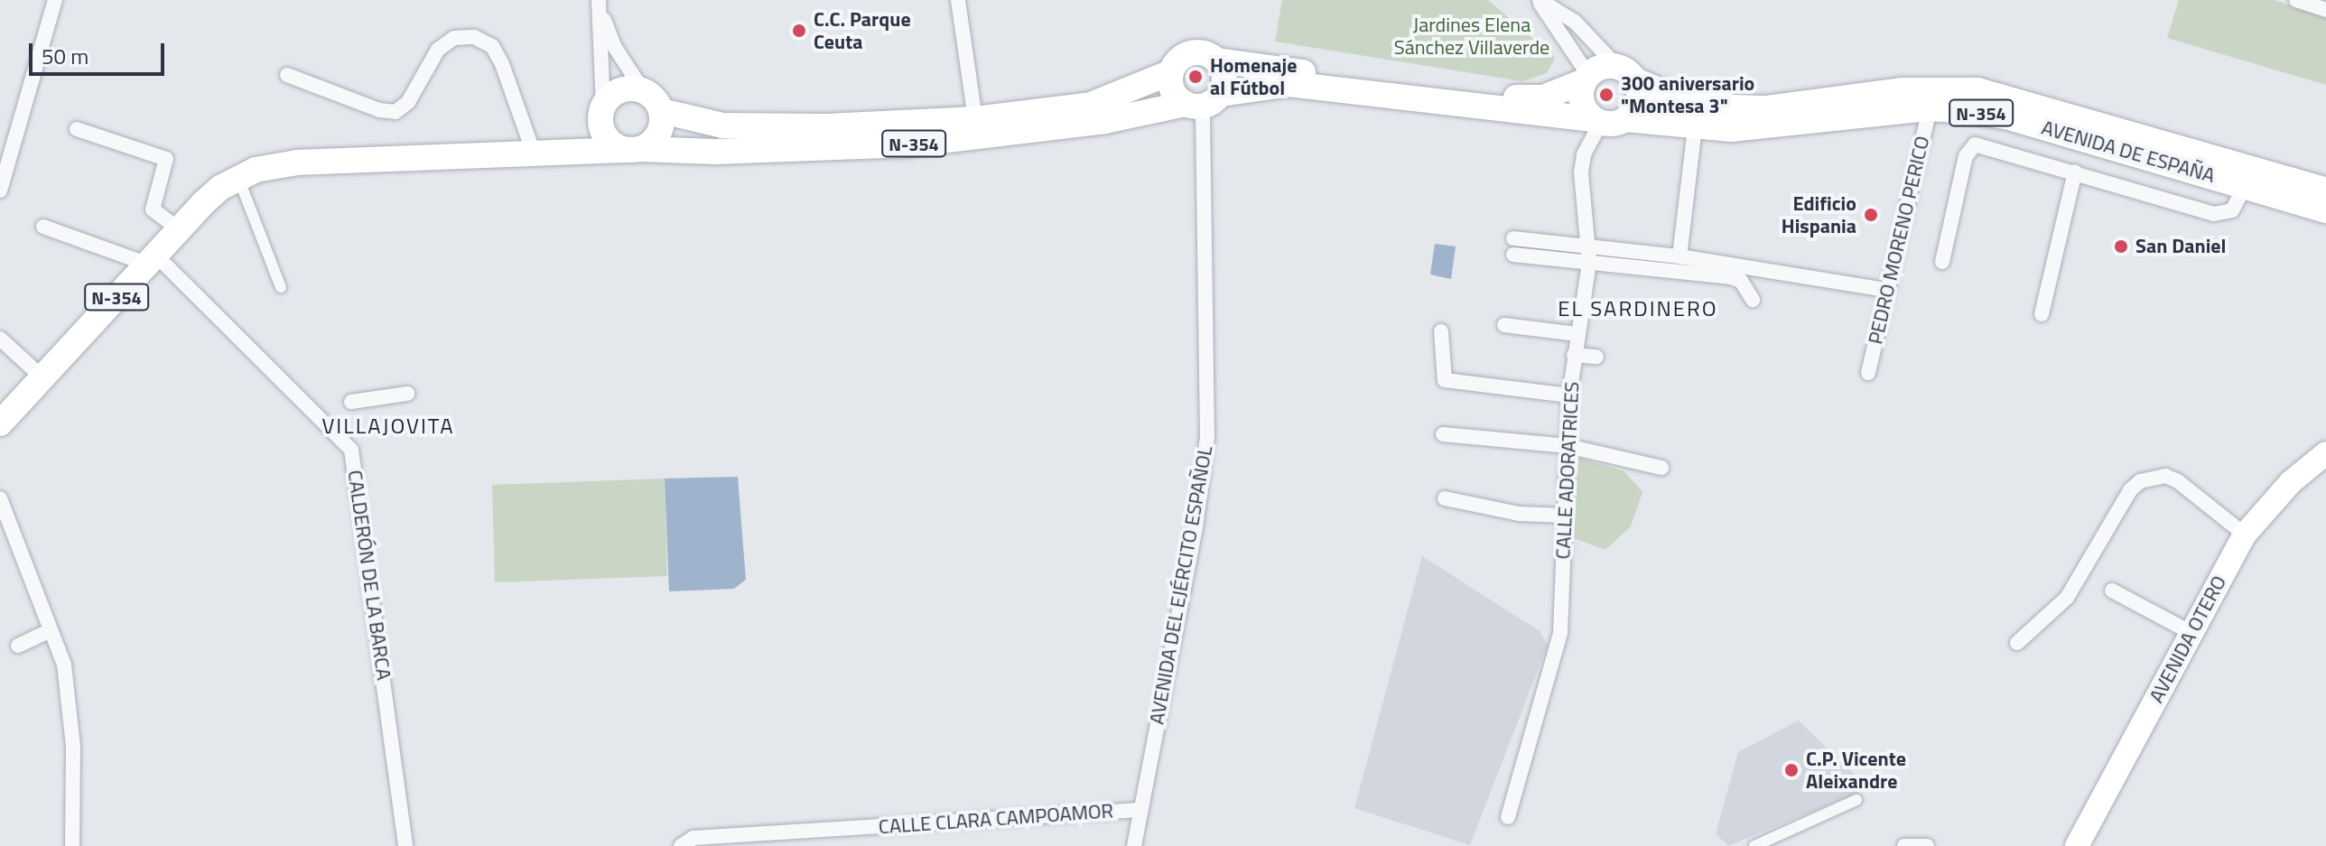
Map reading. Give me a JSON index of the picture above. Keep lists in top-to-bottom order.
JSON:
{
  "streets": {
    "highway": ["N-354", "AVENIDA DE ESPAÑA"],
    "main road": ["AVENIDA OTERO"],
    "street": [
      "PEDRO MORENO PERICO",
      "CALLE ADORATRICES",
      "CALDERÓN DE LA BARCA",
      "AVENIDA DEL EJÉRCITO ESPAÑOL",
      "CALLE CLARA CAMPOAMOR"
    ]
  },
  "crossings": [
    ["N-354", "AVENIDA DE ESPAÑA"],
    ["N-354", "CALLE ADORATRICES"],
    ["N-354", "CALDERÓN DE LA BARCA"],
    ["N-354", "AVENIDA DEL EJÉRCITO ESPAÑOL"],
    ["AVENIDA DE ESPAÑA", "PEDRO MORENO PERICO"],
    ["AVENIDA DE ESPAÑA", "CALLE ADORATRICES"],
    ["AVENIDA DEL EJÉRCITO ESPAÑOL", "CALLE CLARA CAMPOAMOR"]
  ],
  "districts": ["EL SARDINERO", "VILLAJOVITA"],
  "parks": ["Jardines Elena Sánchez Villaverde"],
  "places": [
    "C.C. Parque Ceuta",
    "Homenaje al Fútbol",
    "300 aniversario \"Montesa 3\"",
    "Edificio Hispania",
    "San Daniel",
    "C.P. Vicente Aleixandre"
  ],
  "scale_bar": "50 m"
}
